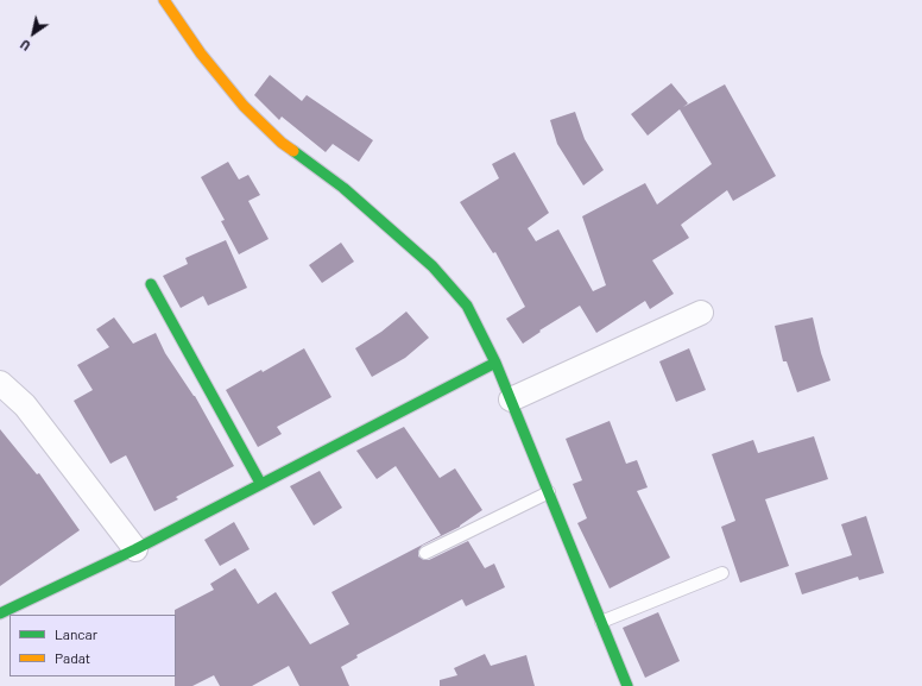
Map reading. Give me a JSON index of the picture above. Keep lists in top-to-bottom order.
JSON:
{
  "legend": ["Lancar", "Padat"],
  "north": "bottom left"
}
